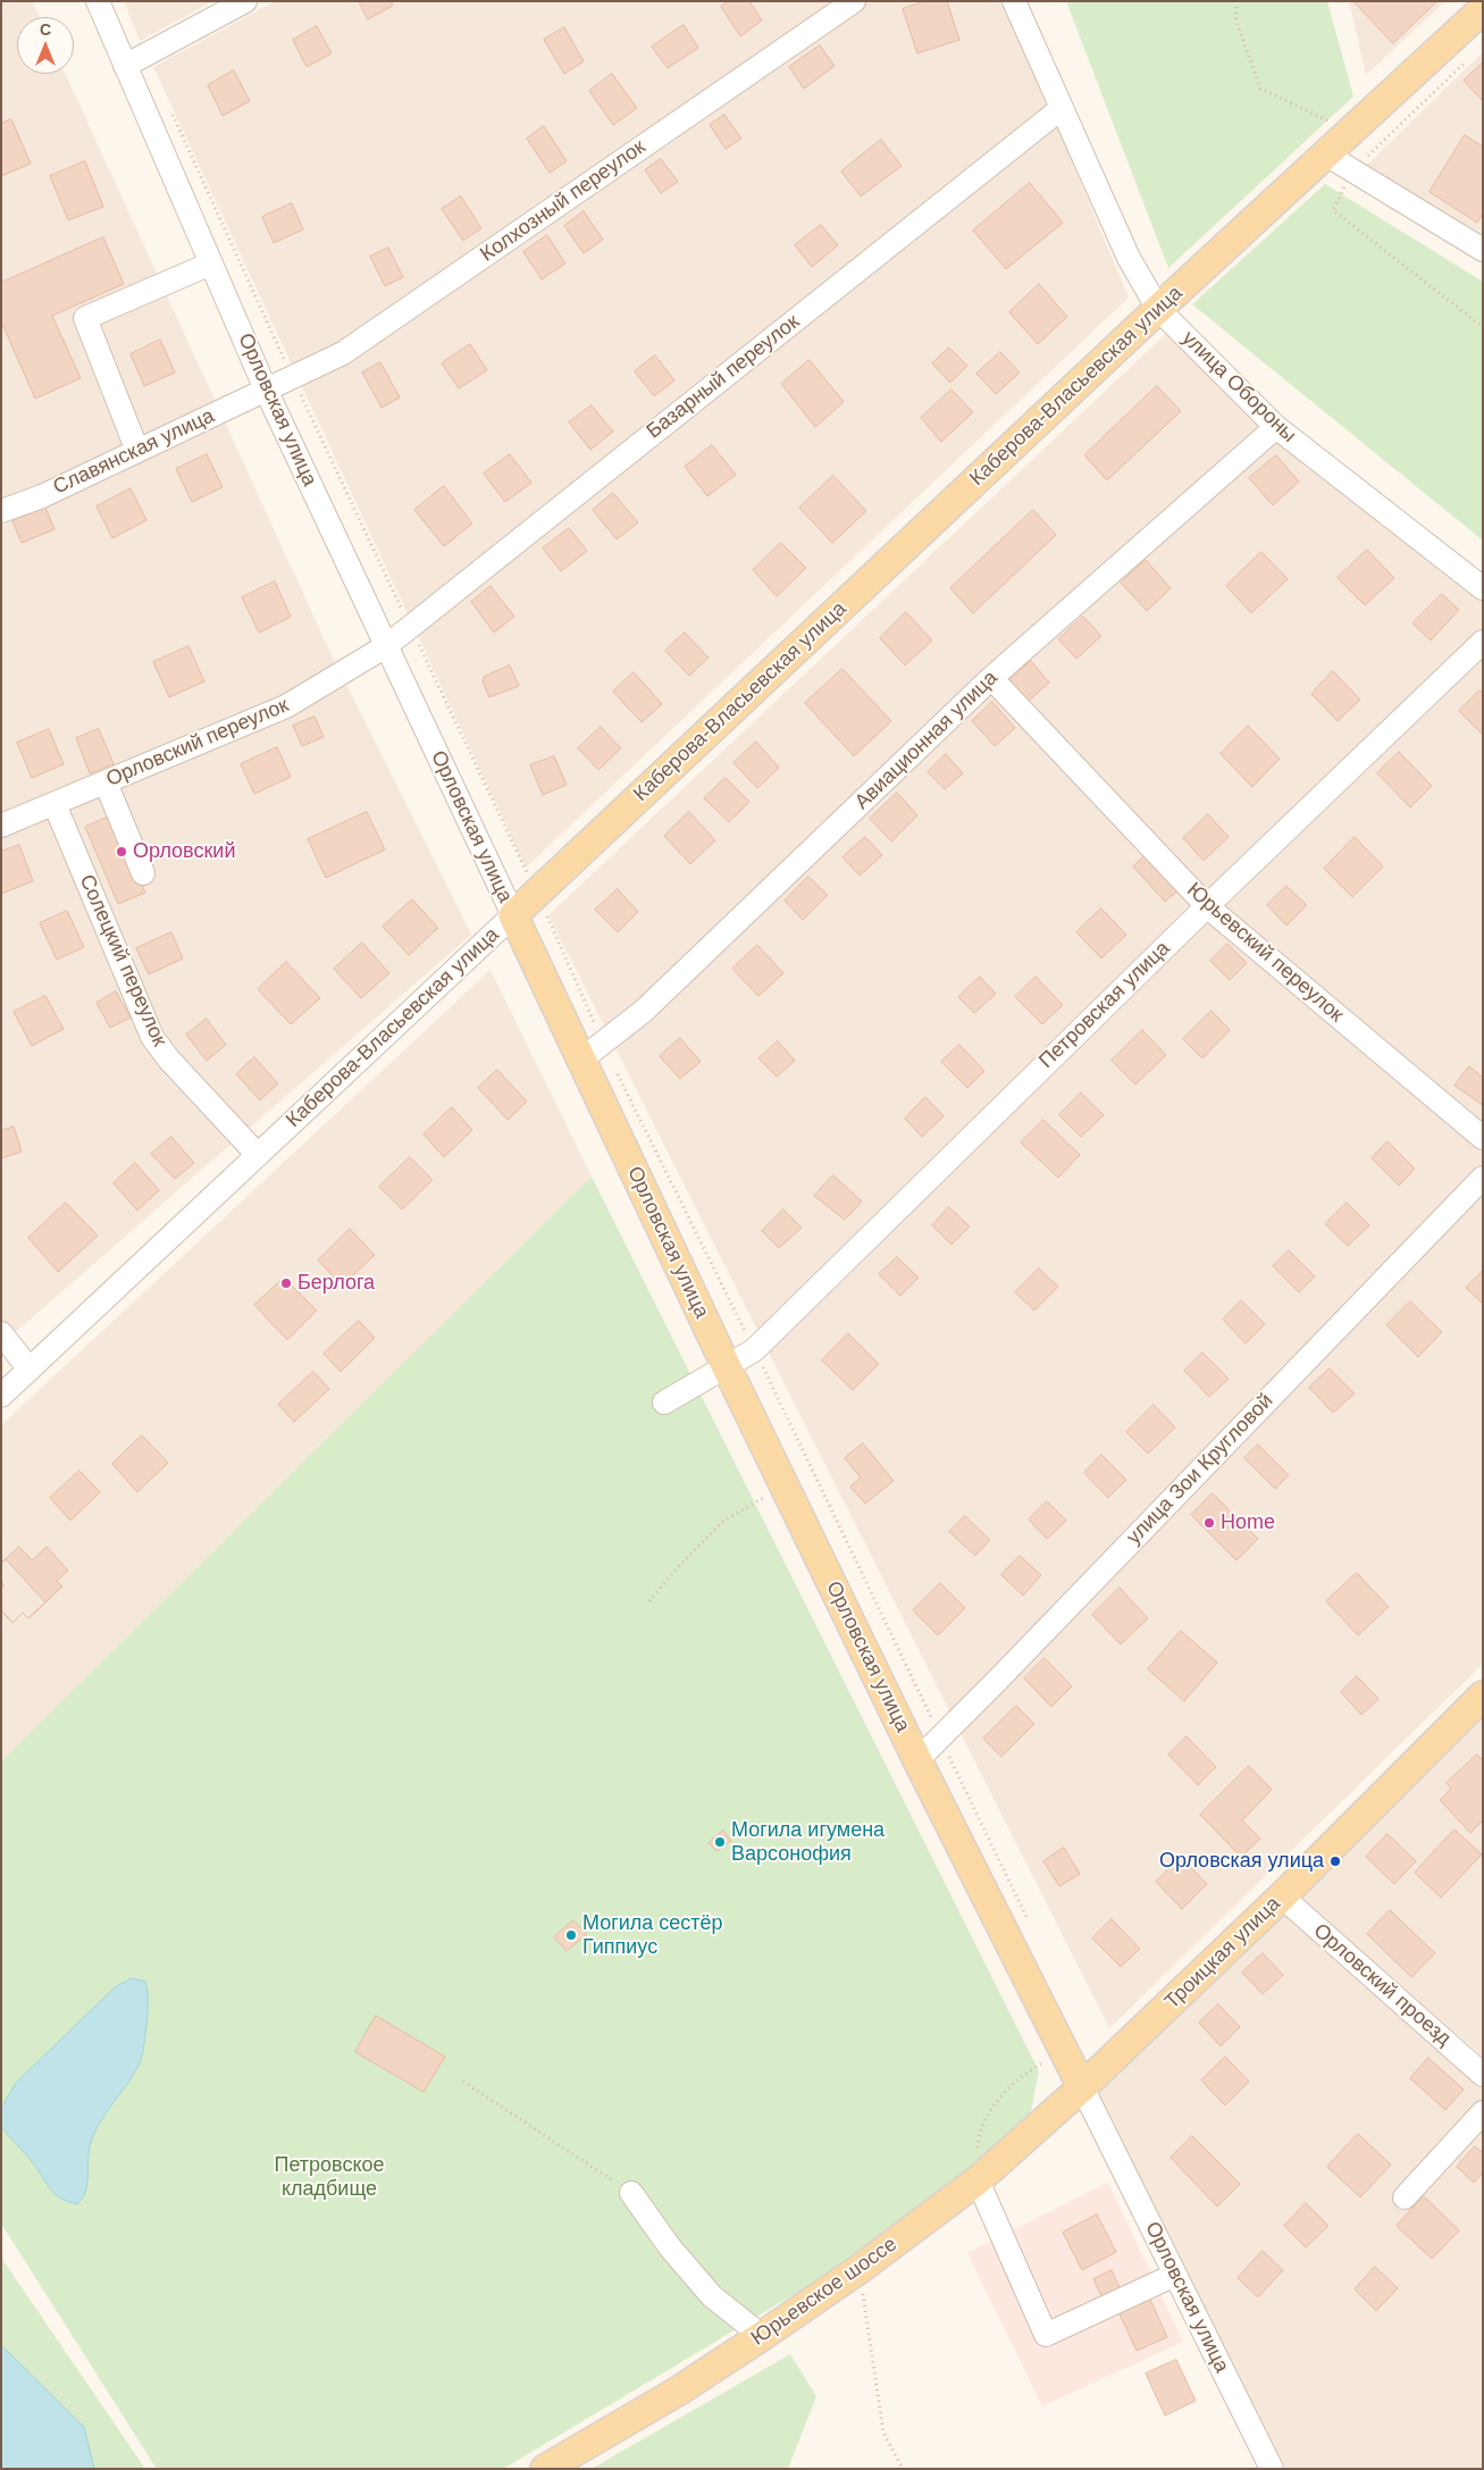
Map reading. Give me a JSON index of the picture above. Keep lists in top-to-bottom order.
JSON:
{
  "streets": {
    "main road": [
      "Каберова-Власьевская улица",
      "Орловская улица",
      "Троицкая улица",
      "Юрьевское шоссе"
    ],
    "street": [
      "Колхозный переулок",
      "Базарный переулок",
      "улица Обороны",
      "Славянская улица",
      "Авиационная улица",
      "Орловский переулок",
      "Юрьевский переулок",
      "Солецкий переулок",
      "Петровская улица",
      "улица Зои Кругловой",
      "Орловский проезд"
    ]
  },
  "crossings": [
    ["Колхозный переулок", "Орловская улица"],
    ["Колхозный переулок", "Славянская улица"],
    ["Базарный переулок", "улица Обороны"],
    ["Базарный переулок", "Орловская улица"],
    ["Базарный переулок", "Орловский переулок"],
    ["Каберова-Власьевская улица", "улица Обороны"],
    ["Каберова-Власьевская улица", "Орловская улица"],
    ["Каберова-Власьевская улица", "Солецкий переулок"],
    ["улица Обороны", "Авиационная улица"],
    ["Орловская улица", "Славянская улица"],
    ["Орловская улица", "Авиационная улица"],
    ["Орловская улица", "Орловский переулок"],
    ["Орловская улица", "Петровская улица"],
    ["Орловская улица", "улица Зои Кругловой"],
    ["Орловская улица", "Троицкая улица"],
    ["Орловская улица", "Юрьевское шоссе"],
    ["Авиационная улица", "Юрьевский переулок"],
    ["Орловский переулок", "Солецкий переулок"],
    ["Юрьевский переулок", "Петровская улица"],
    ["Троицкая улица", "Орловский проезд"],
    ["Троицкая улица", "Юрьевское шоссе"]
  ],
  "parks": ["Петровское кладбище"],
  "places": [
    "Орловский",
    "Берлога",
    "Home",
    "Могила игумена Варсонофия",
    "Орловская улица",
    "Могила сестёр Гиппиус"
  ],
  "north": "top"
}
